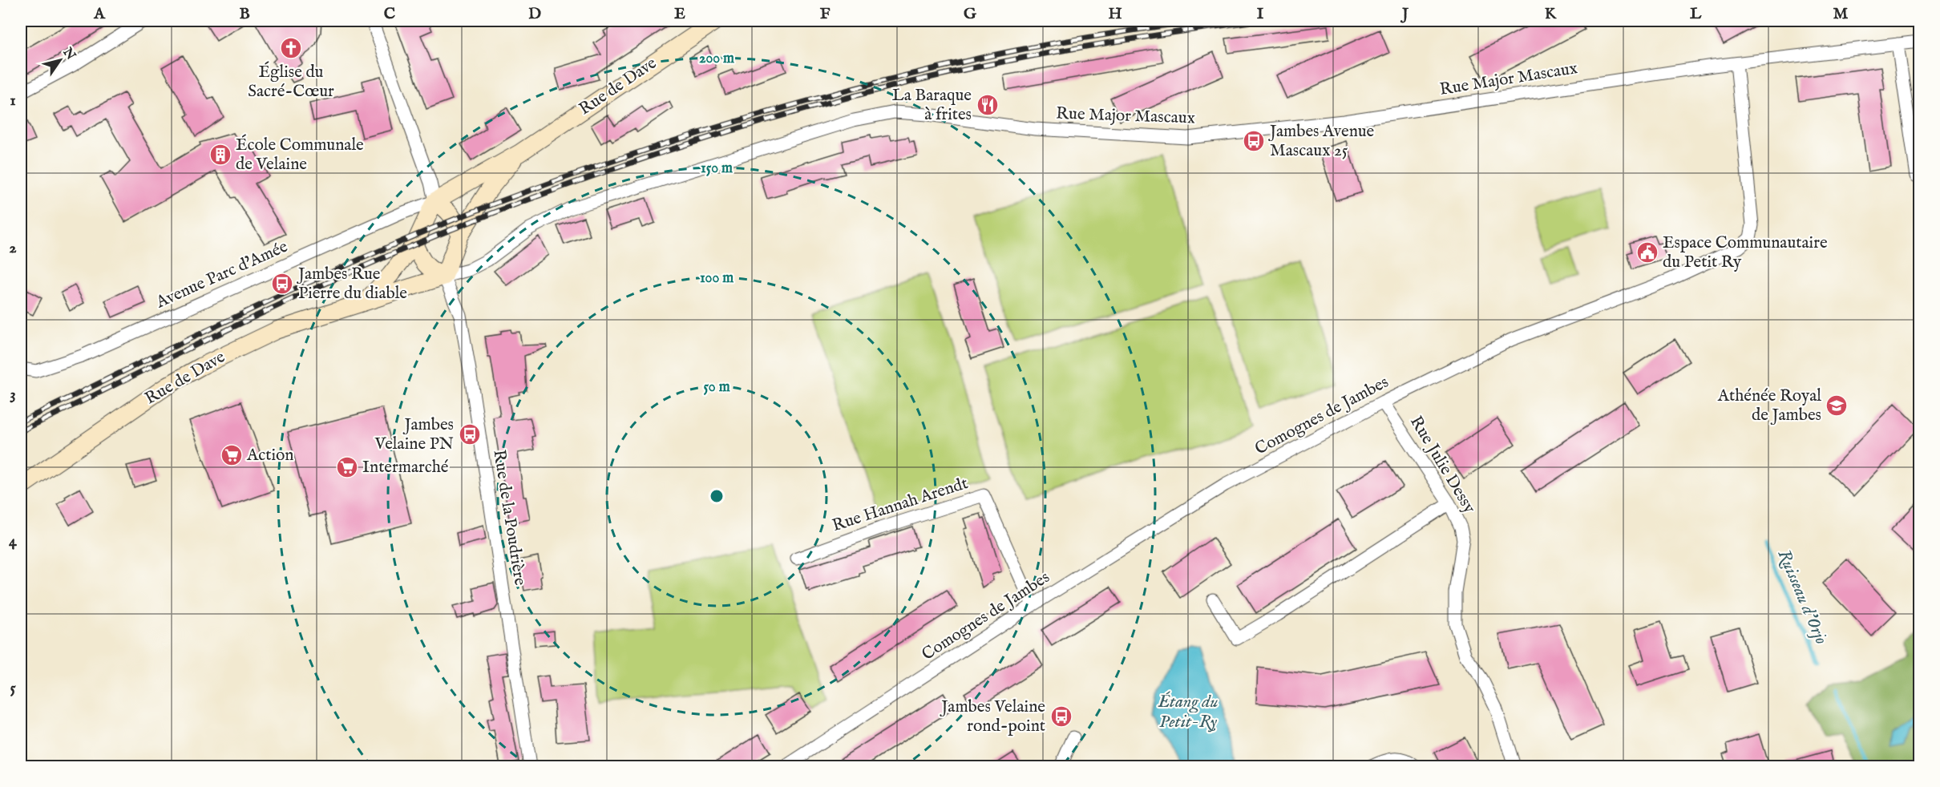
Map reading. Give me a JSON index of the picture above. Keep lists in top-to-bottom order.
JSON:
{
  "streets": {
    "main road": ["Rue de Dave"],
    "street": [
      "Rue Major Mascaux",
      "Avenue Parc d'Amée",
      "Comognes de Jambes",
      "Rue Julie Dessy",
      "Rue Hannah Arendt",
      "Rue de la Poudrière"
    ]
  },
  "crossings": [
    ["Rue Major Mascaux", "Rue de Dave"],
    ["Rue Major Mascaux", "Comognes de Jambes"],
    ["Rue Major Mascaux", "Rue de la Poudrière"],
    ["Rue de Dave", "Avenue Parc d'Amée"],
    ["Rue de Dave", "Rue de la Poudrière"],
    ["Comognes de Jambes", "Rue Julie Dessy"],
    ["Comognes de Jambes", "Rue Hannah Arendt"]
  ],
  "water": ["Ruisseau d'Orjo", "Étang du Petit-Ry"],
  "places": {
    "church": ["Église du Sacré-Cœur"],
    "restaurant": ["La Baraque à frites"],
    "bus stop": [
      "Jambes Avenue Mascaux 25",
      "Jambes Rue Pierre du diable",
      "Jambes Velaine PN",
      "Jambes Velaine rond-point"
    ],
    "building": ["École Communale de Velaine"],
    "public building": ["Espace Communautaire du Petit Ry"],
    "school or university": ["Athénée Royal de Jambes"],
    "supermarket": ["Action", "Intermarché"]
  },
  "north": "top right",
  "grid": {
    "columns": [
      "A",
      "B",
      "C",
      "D",
      "E",
      "F",
      "G",
      "H",
      "I",
      "J",
      "K",
      "L",
      "M"
    ],
    "rows": [
      "1",
      "2",
      "3",
      "4",
      "5"
    ]
  },
  "rings": [
    "200 m",
    "150 m",
    "100 m",
    "50 m"
  ]
}
